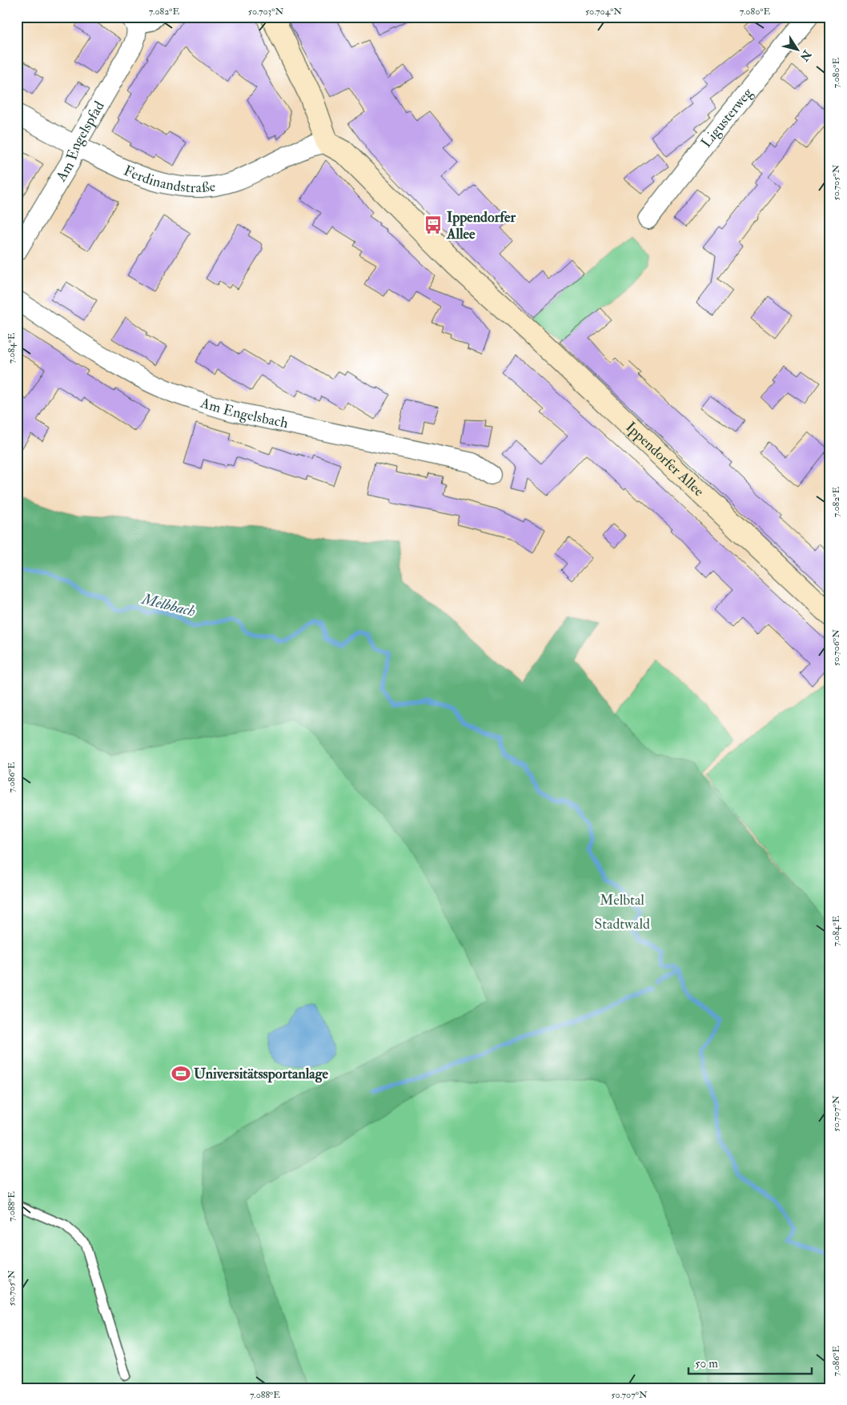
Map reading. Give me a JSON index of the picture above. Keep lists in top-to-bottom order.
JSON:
{
  "streets": {
    "street": [
      "Ligusterweg",
      "Am Engelspfad",
      "Ferdinandstraße",
      "Am Engelsbach",
      "Ippendorfer Allee"
    ]
  },
  "crossings": [
    ["Am Engelspfad", "Ferdinandstraße"],
    ["Ferdinandstraße", "Ippendorfer Allee"]
  ],
  "water": ["Melbbach"],
  "parks": ["Melbtal", "Stadtwald"],
  "places": {
    "bus stop": ["Ippendorfer Allee"],
    "sports": ["Universitätssportanlage"]
  },
  "scale_bar": "50 m",
  "north": "bottom right",
  "coordinates": [
    "7.082°E",
    "50.703°N",
    "50.704°N",
    "7.080°E",
    "50.705°N",
    "7.084°E",
    "50.706°N",
    "7.086°E",
    "50.707°N",
    "7.088°E"
  ]
}
